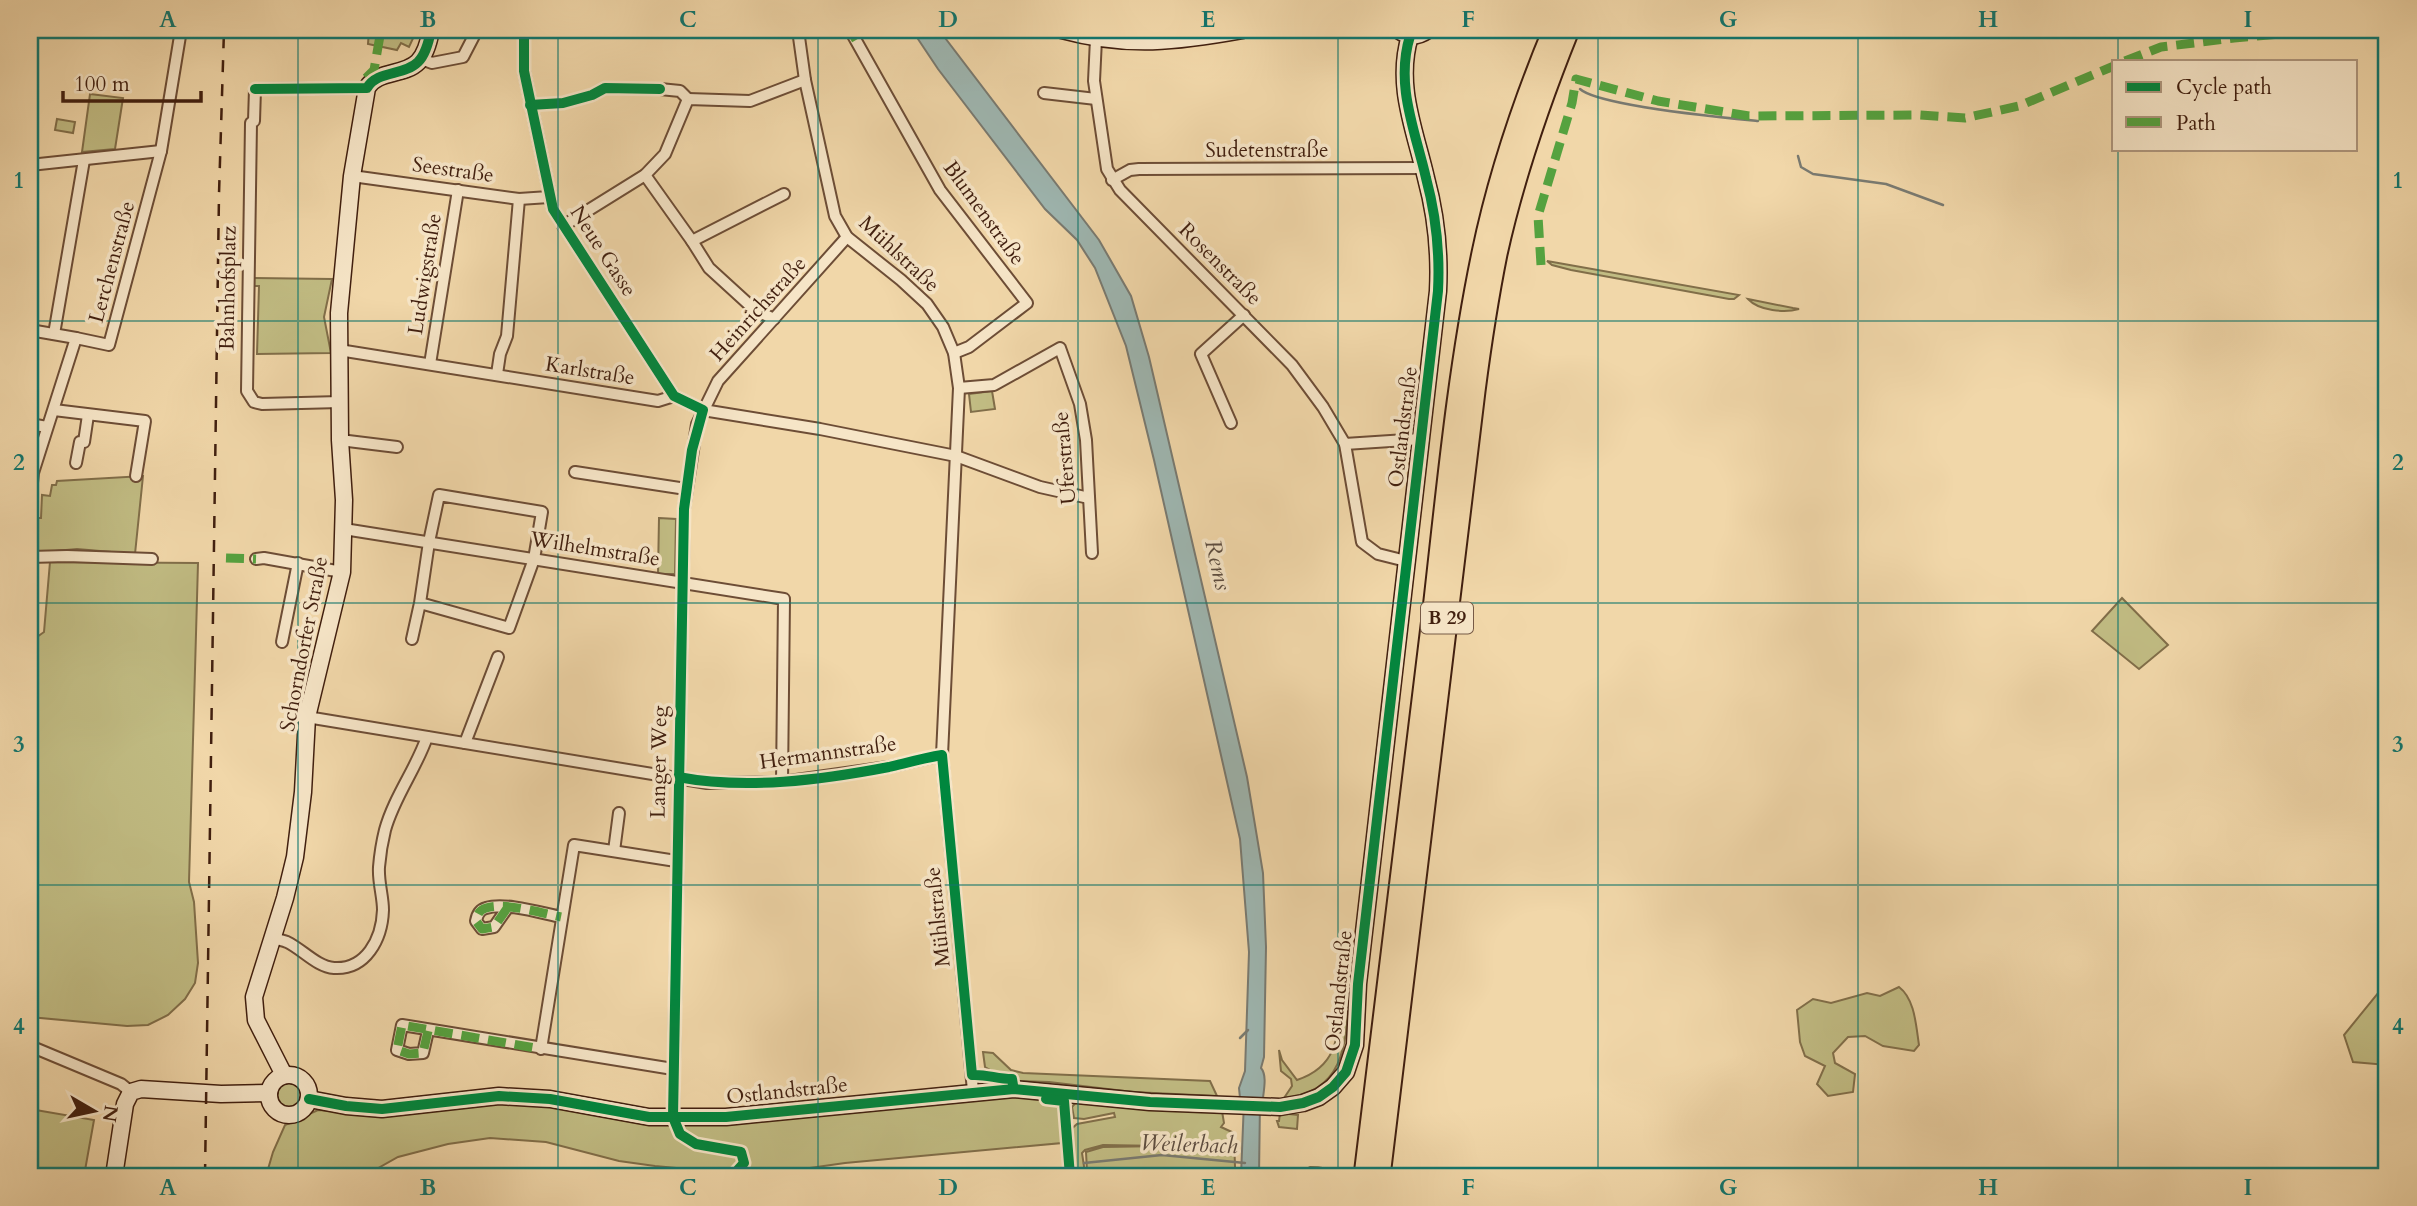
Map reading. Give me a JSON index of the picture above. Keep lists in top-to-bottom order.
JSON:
{
  "streets": {
    "highway": ["B 29"],
    "street": [
      "Sudetenstraße",
      "Seestraße",
      "Blumenstraße",
      "Neue Gasse",
      "Mühlstraße",
      "Lerchenstraße",
      "Rosenstraße",
      "Ludwigstraße",
      "Bahnhofsplatz",
      "Heinrichstraße",
      "Karlstraße",
      "Ostlandstraße",
      "Uferstraße",
      "Wilhelmstraße",
      "Schorndorfer Straße",
      "Hermannstraße",
      "Langer Weg"
    ]
  },
  "crossings": [
    ["Sudetenstraße", "Rosenstraße"],
    ["Sudetenstraße", "Ostlandstraße"],
    ["Seestraße", "Neue Gasse"],
    ["Seestraße", "Ludwigstraße"],
    ["Seestraße", "Schorndorfer Straße"],
    ["Blumenstraße", "Mühlstraße"],
    ["Neue Gasse", "Karlstraße"],
    ["Mühlstraße", "Heinrichstraße"],
    ["Mühlstraße", "Karlstraße"],
    ["Mühlstraße", "Ostlandstraße"],
    ["Mühlstraße", "Uferstraße"],
    ["Mühlstraße", "Hermannstraße"],
    ["Rosenstraße", "Ostlandstraße"],
    ["Ludwigstraße", "Karlstraße"],
    ["Bahnhofsplatz", "Schorndorfer Straße"],
    ["Heinrichstraße", "Karlstraße"],
    ["Heinrichstraße", "Langer Weg"],
    ["Karlstraße", "Uferstraße"],
    ["Karlstraße", "Schorndorfer Straße"],
    ["Karlstraße", "Langer Weg"],
    ["Ostlandstraße", "Schorndorfer Straße"],
    ["Ostlandstraße", "Langer Weg"],
    ["Wilhelmstraße", "Schorndorfer Straße"],
    ["Wilhelmstraße", "Hermannstraße"],
    ["Wilhelmstraße", "Langer Weg"],
    ["Schorndorfer Straße", "Hermannstraße"],
    ["Hermannstraße", "Langer Weg"]
  ],
  "water": ["Rems", "Weilerbach"],
  "legend": ["Cycle path", "Path"],
  "scale_bar": "100 m",
  "north": "right",
  "grid": {
    "columns": [
      "A",
      "B",
      "C",
      "D",
      "E",
      "F",
      "G",
      "H",
      "I"
    ],
    "rows": [
      "1",
      "2",
      "3",
      "4"
    ]
  }
}
